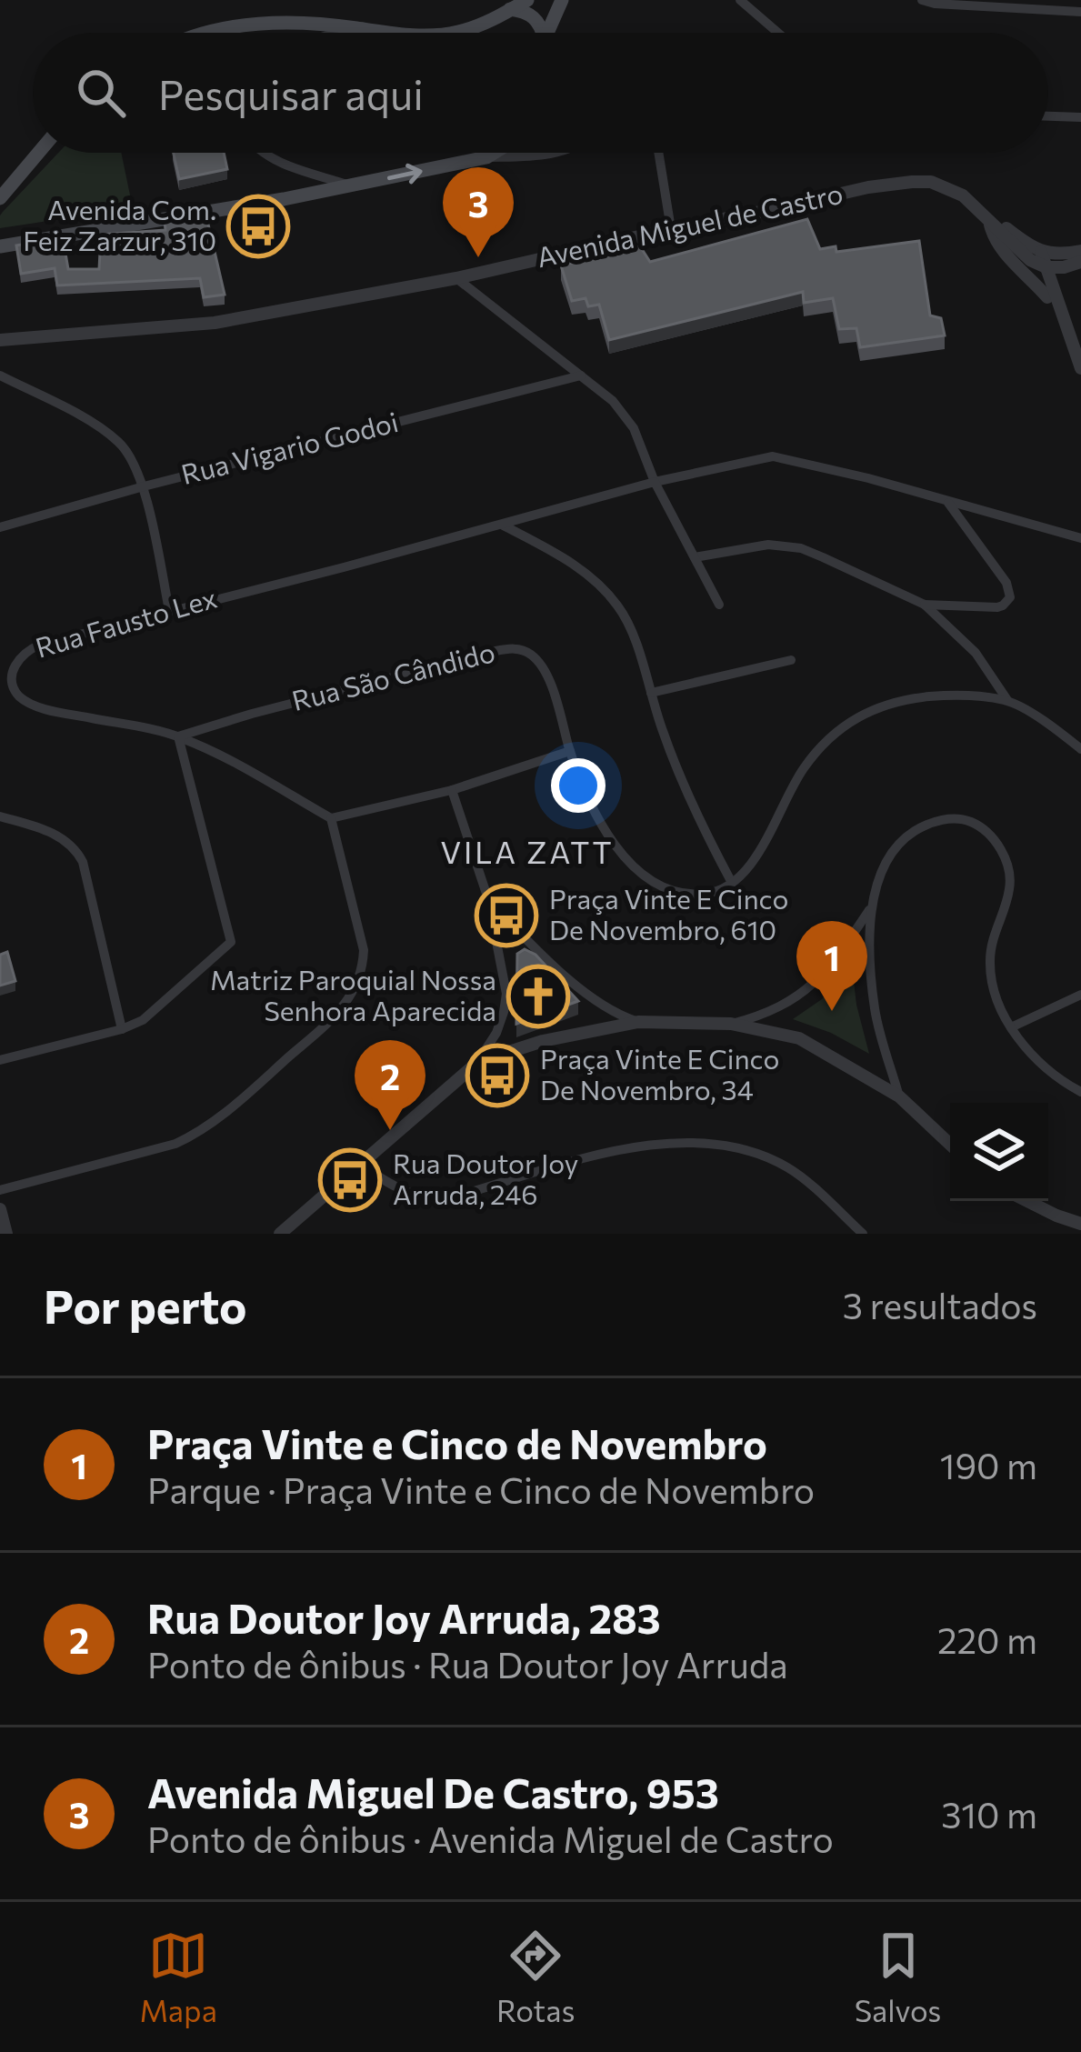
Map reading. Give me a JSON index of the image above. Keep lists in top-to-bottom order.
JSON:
{
  "streets": {
    "street": [
      "Avenida Miguel de Castro",
      "Rua Vigario Godoi",
      "Rua Fausto Lex",
      "Rua São Cândido"
    ]
  },
  "crossings": [
    ["Rua Fausto Lex", "Rua São Cândido"]
  ],
  "districts": ["VILA ZATT"],
  "places": {
    "bus stop": [
      "Avenida Com. Feiz Zarzur, 310",
      "Praça Vinte E Cinco De Novembro, 610",
      "Praça Vinte E Cinco De Novembro, 34",
      "Rua Doutor Joy Arruda, 246"
    ],
    "church": ["Matriz Paroquial Nossa Senhora Aparecida"]
  },
  "page": {
    "search": "Pesquisar aqui",
    "pins": ["3", "1", "2"],
    "heading": ["Por perto", "3 resultados"],
    "list": [
      {
        "mark": "1",
        "name": "Praça Vinte e Cinco de Novembro",
        "note": "Parque · Praça Vinte e Cinco de Novembro",
        "value": "190 m"
      },
      {
        "mark": "2",
        "name": "Rua Doutor Joy Arruda, 283",
        "note": "Ponto de ônibus · Rua Doutor Joy Arruda",
        "value": "220 m"
      },
      {
        "mark": "3",
        "name": "Avenida Miguel De Castro, 953",
        "note": "Ponto de ônibus · Avenida Miguel de Castro",
        "value": "310 m"
      }
    ],
    "nav": ["Mapa", "Rotas", "Salvos"]
  }
}
